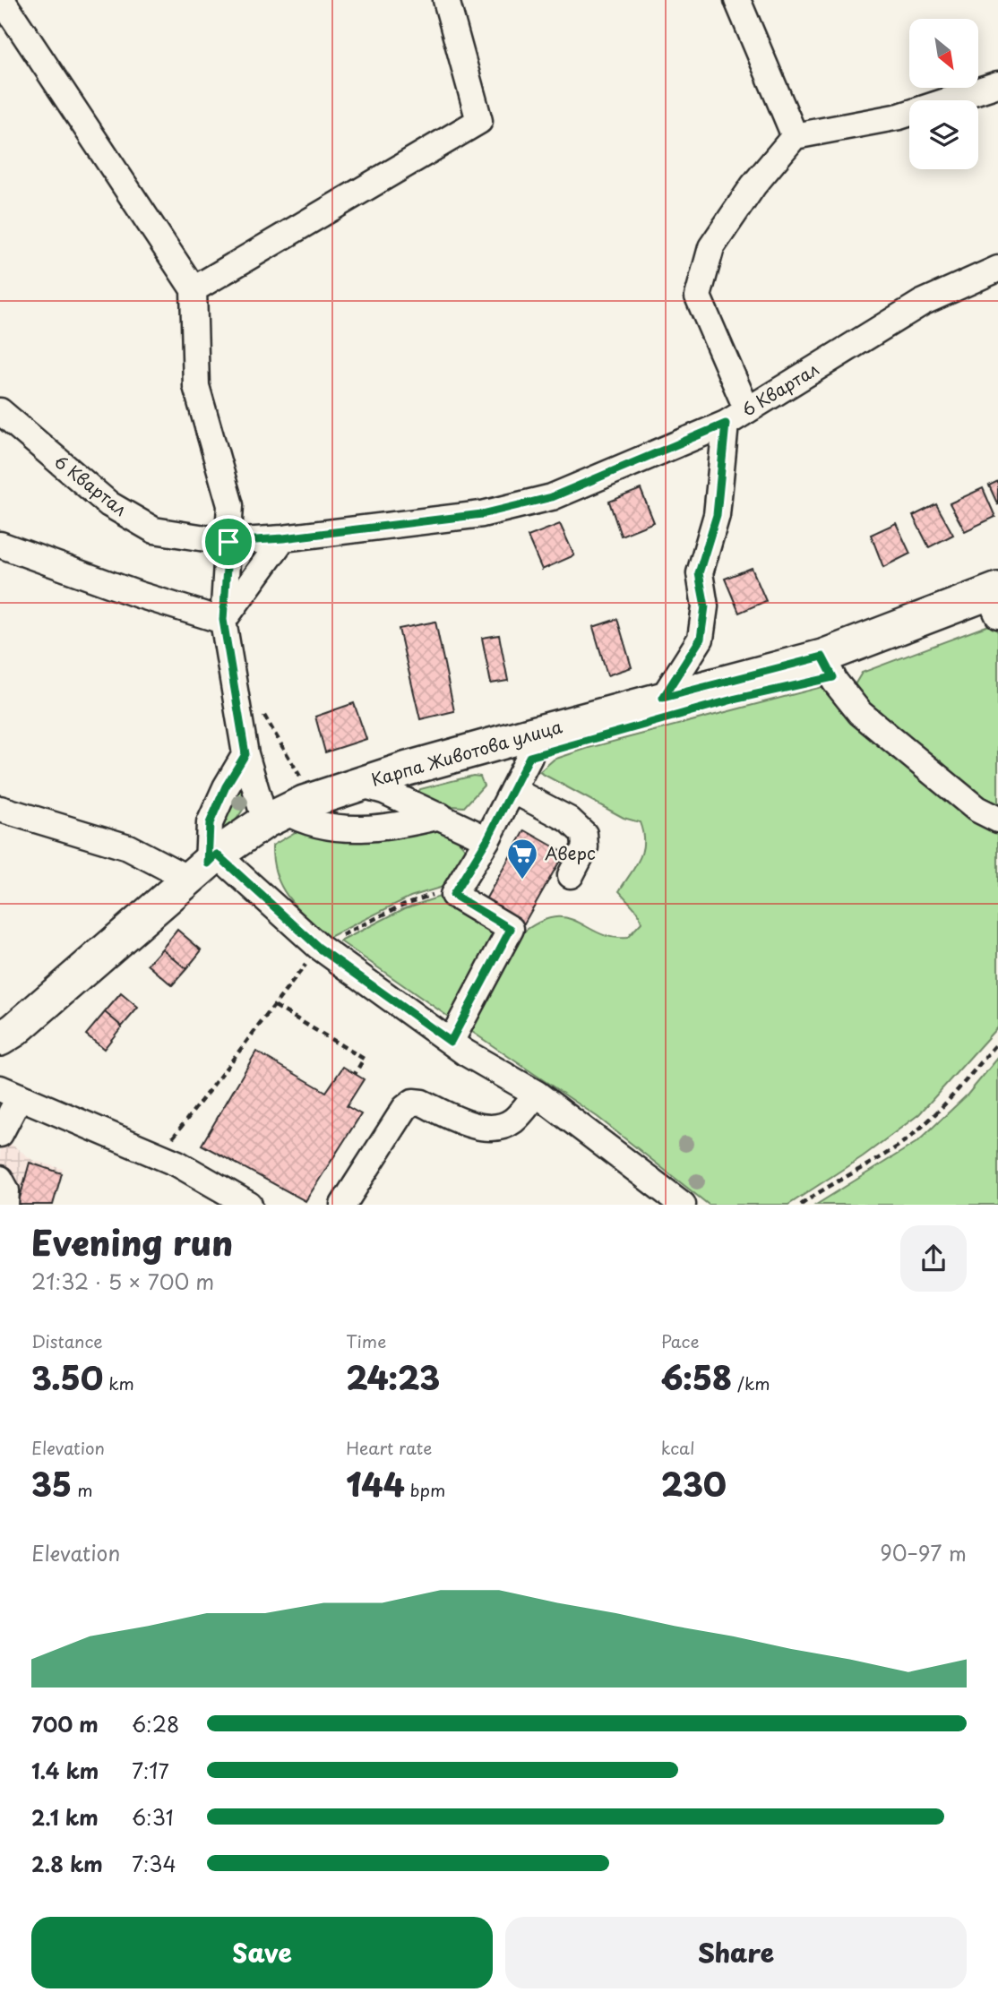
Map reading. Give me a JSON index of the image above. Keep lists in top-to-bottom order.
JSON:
{
  "streets": {
    "main road": ["Карпа Животова улица"],
    "street": ["6 Квартал"]
  },
  "places": {
    "supermarket": ["Аверс"]
  },
  "north": "bottom right",
  "page": {
    "heading": ["Evening run", "21:32 · 5 × 700 m"],
    "stats": [
      ["Distance", "3.50 km"],
      ["Time", "24:23"],
      ["Pace", "6:58 /km"],
      ["Elevation", "35 m"],
      ["Heart rate", "144 bpm"],
      ["kcal", "230"]
    ],
    "chart": ["Elevation", "90–97 m"],
    "list": [
      {
        "name": "700 m",
        "note": "6:28"
      },
      {
        "name": "1.4 km",
        "note": "7:17"
      },
      {
        "name": "2.1 km",
        "note": "6:31"
      },
      {
        "name": "2.8 km",
        "note": "7:34"
      }
    ],
    "buttons": ["Save", "Share"]
  }
}
